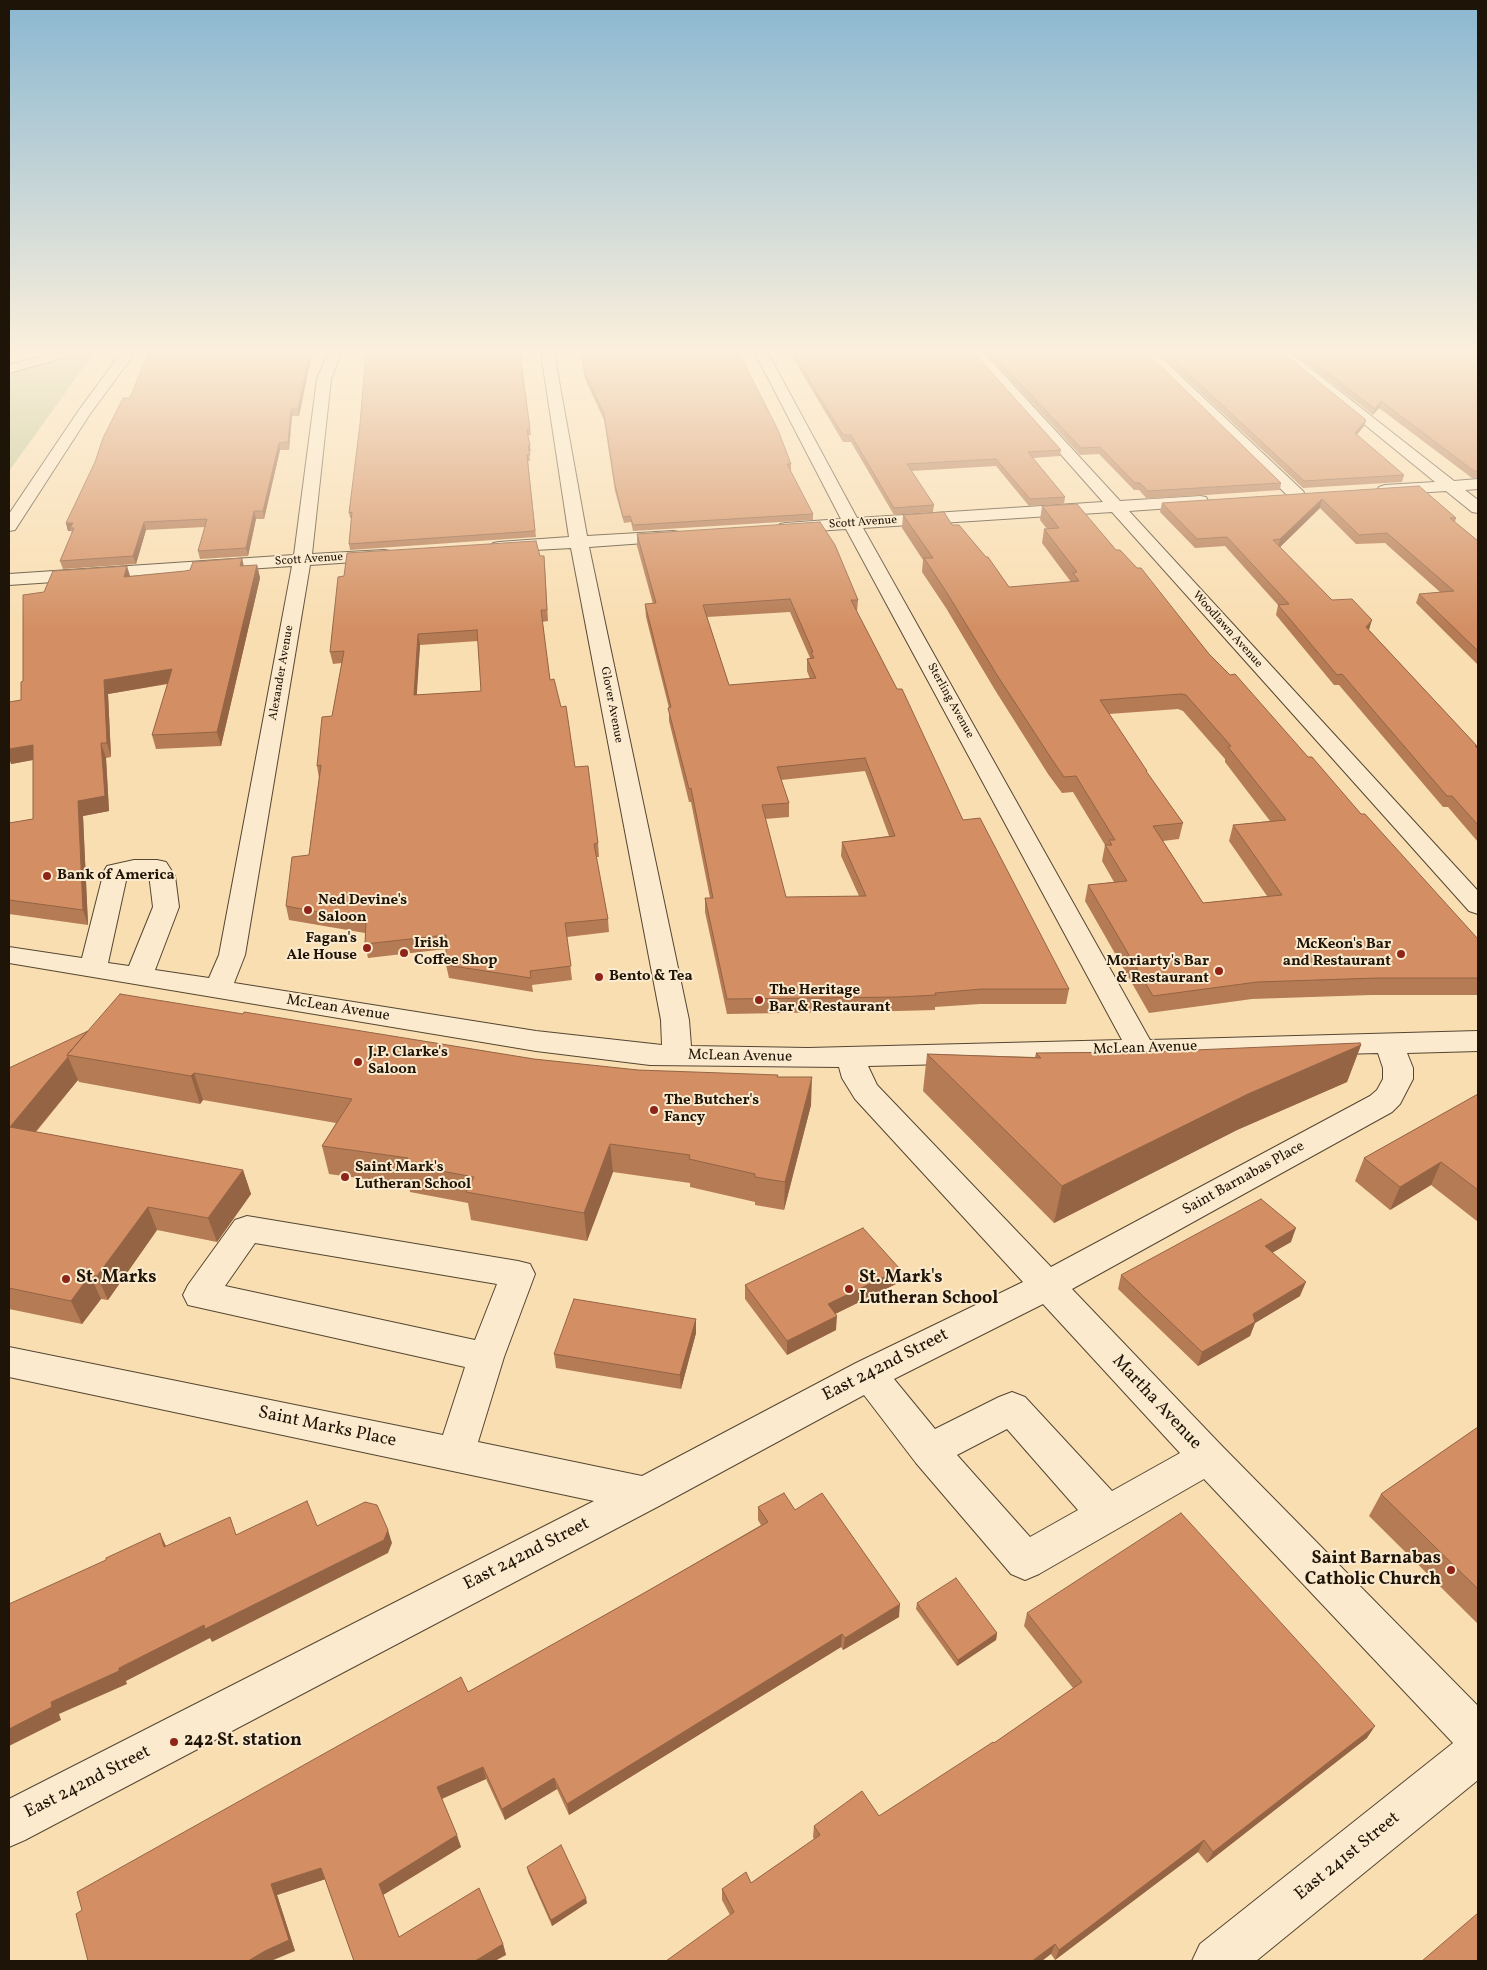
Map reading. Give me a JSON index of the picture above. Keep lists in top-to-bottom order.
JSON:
{
  "streets": {
    "street": [
      "Scott Avenue",
      "Woodlawn Avenue",
      "Alexander Avenue",
      "Sterling Avenue",
      "Glover Avenue",
      "McLean Avenue",
      "Saint Barnabas Place",
      "East 242nd Street",
      "Martha Avenue",
      "Saint Marks Place",
      "East 241st Street"
    ]
  },
  "crossings": [
    ["Scott Avenue", "Woodlawn Avenue"],
    ["Scott Avenue", "Alexander Avenue"],
    ["Scott Avenue", "Sterling Avenue"],
    ["Alexander Avenue", "McLean Avenue"],
    ["Sterling Avenue", "McLean Avenue"],
    ["Glover Avenue", "McLean Avenue"],
    ["McLean Avenue", "Saint Barnabas Place"],
    ["McLean Avenue", "Martha Avenue"],
    ["Saint Barnabas Place", "East 242nd Street"],
    ["Saint Barnabas Place", "Martha Avenue"],
    ["East 242nd Street", "Martha Avenue"],
    ["East 242nd Street", "Saint Marks Place"]
  ],
  "places": [
    "Bank of America",
    "Ned Devine's Saloon",
    "Fagan's Ale House",
    "Irish Coffee Shop",
    "McKeon's Bar and Restaurant",
    "Moriarty's Bar & Restaurant",
    "Bento & Tea",
    "The Heritage Bar & Restaurant",
    "J.P. Clarke's Saloon",
    "The Butcher's Fancy",
    "Saint Mark's Lutheran School",
    "St. Marks",
    "St. Mark's Lutheran School",
    "Saint Barnabas Catholic Church",
    "242 St. station"
  ]
}
